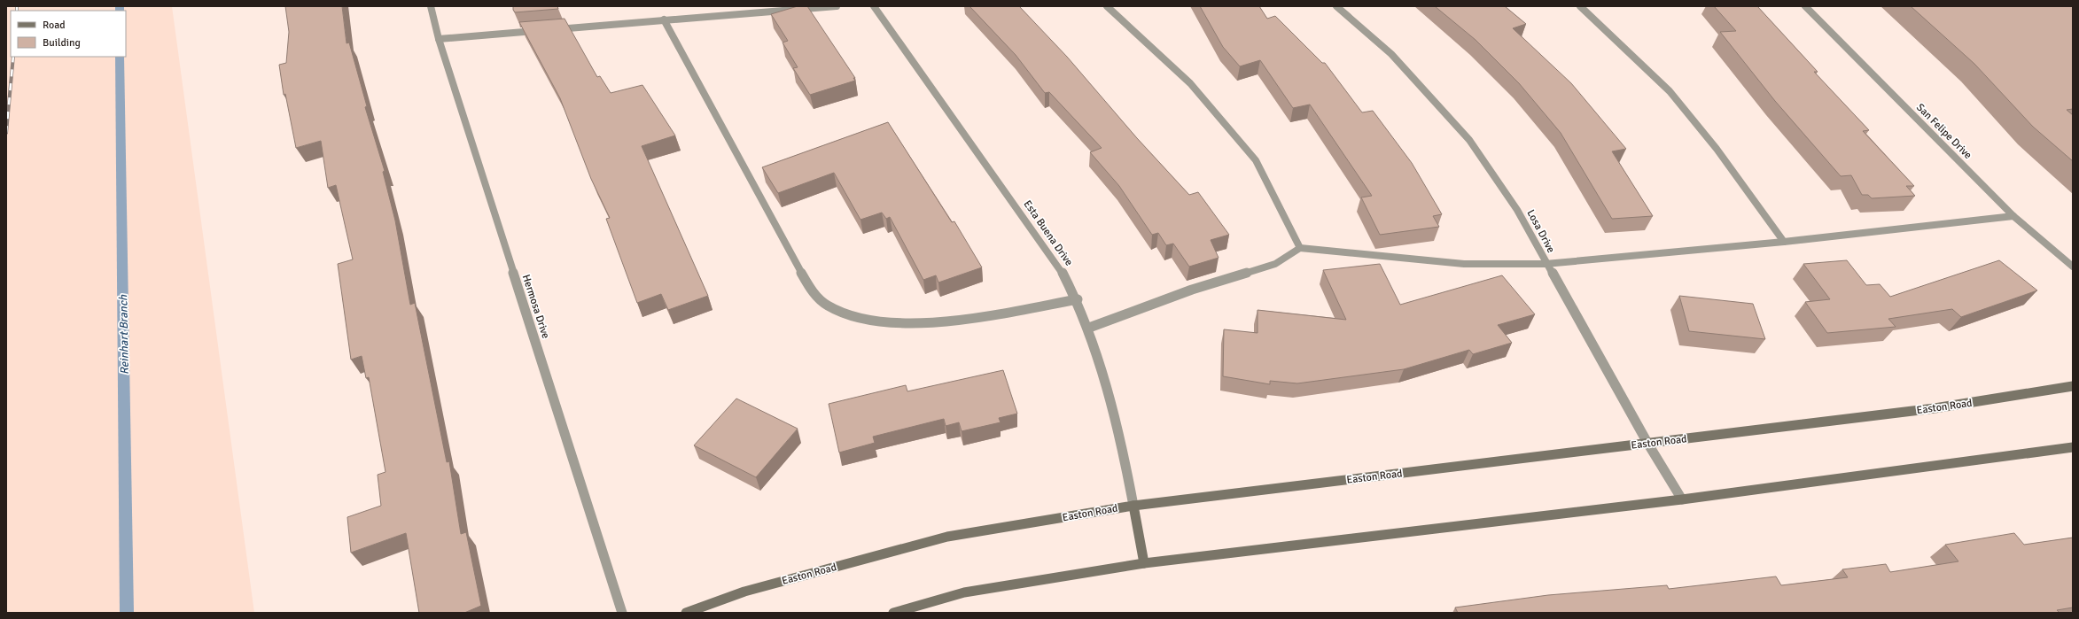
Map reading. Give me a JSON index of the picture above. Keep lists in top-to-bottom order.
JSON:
{
  "streets": {
    "main road": ["Easton Road"],
    "street": [
      "San Felipe Drive",
      "Losa Drive",
      "Esta Buena Drive",
      "Hermosa Drive"
    ]
  },
  "crossings": [
    ["Losa Drive", "Easton Road"],
    ["Esta Buena Drive", "Easton Road"]
  ],
  "water": ["Reinhart Branch"],
  "legend": ["Road", "Building"]
}
